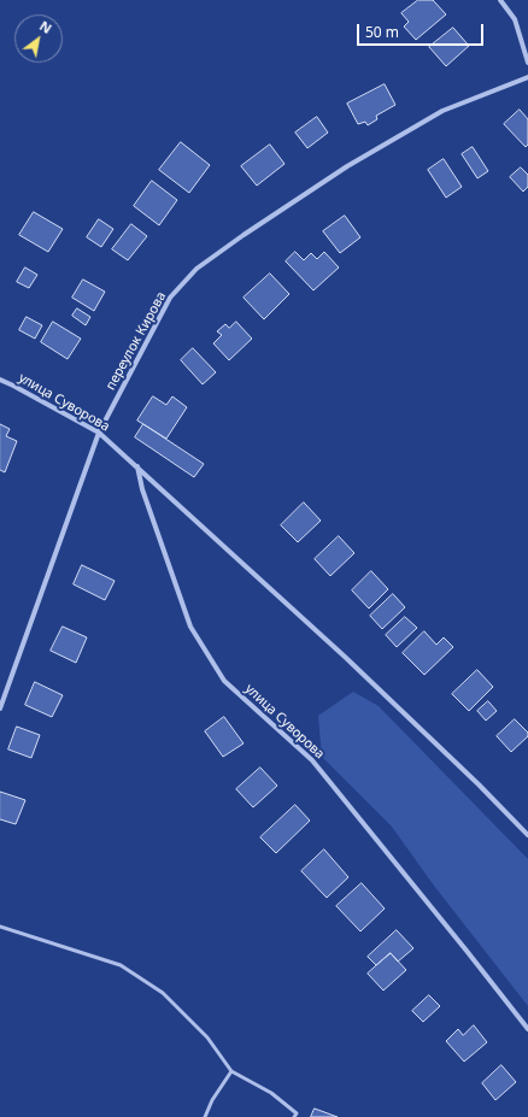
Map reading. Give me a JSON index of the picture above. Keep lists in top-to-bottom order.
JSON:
{
  "streets": {
    "street": ["переулок Кирова", "улица Суворова"]
  },
  "crossings": [
    ["переулок Кирова", "улица Суворова"]
  ],
  "scale_bar": "50 m",
  "north": "top right"
}
